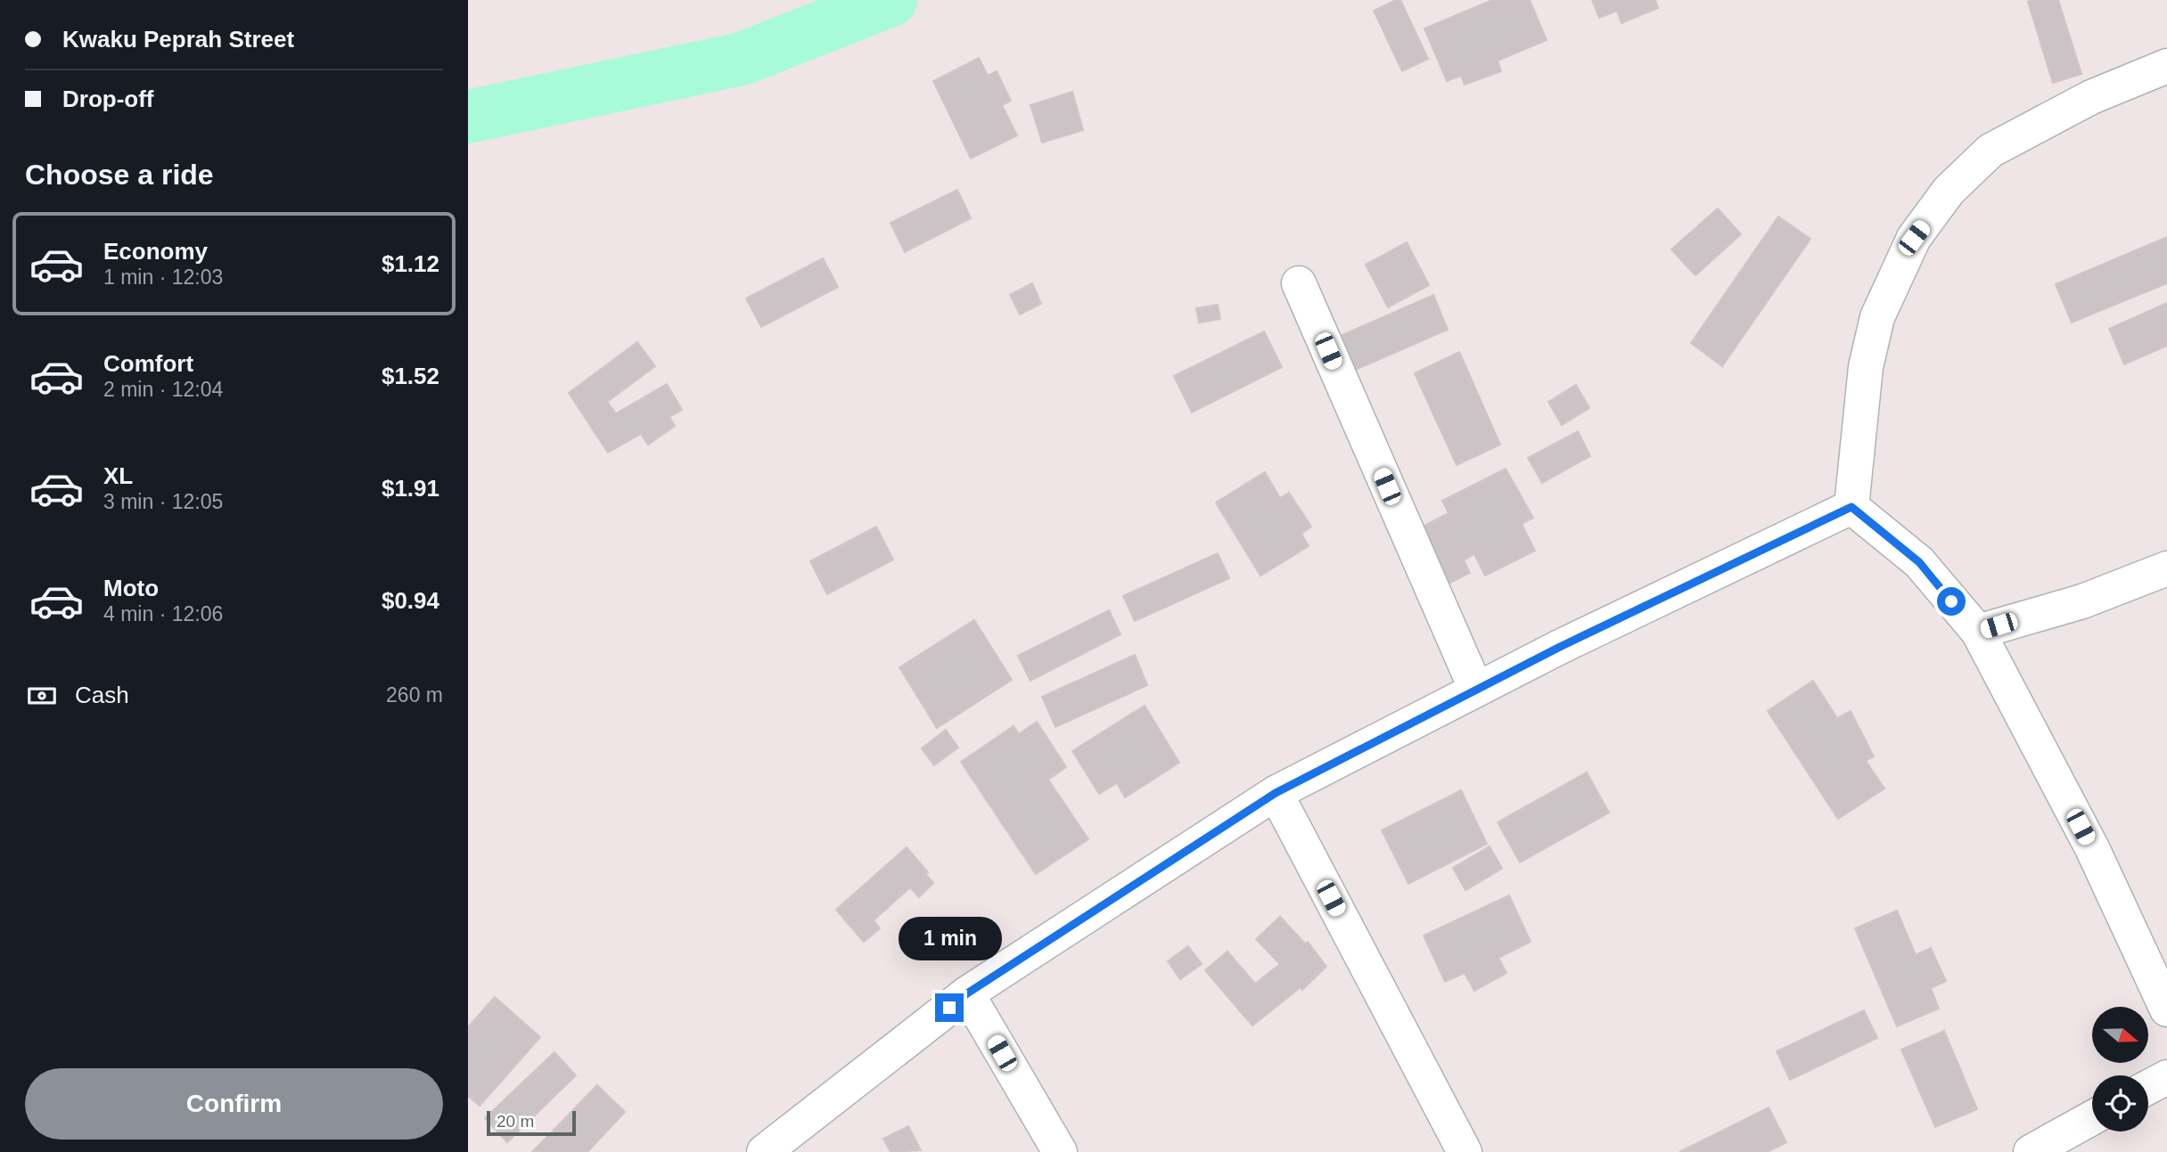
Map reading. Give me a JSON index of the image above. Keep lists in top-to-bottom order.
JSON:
{
  "scale_bar": "20 m",
  "north": "right",
  "page": {
    "banner": ["Kwaku Peprah Street", "Drop-off"],
    "heading": "Choose a ride",
    "list": [
      {
        "name": "Economy",
        "note": "1 min · 12:03",
        "value": "$1.12"
      },
      {
        "name": "Comfort",
        "note": "2 min · 12:04",
        "value": "$1.52"
      },
      {
        "name": "XL",
        "note": "3 min · 12:05",
        "value": "$1.91"
      },
      {
        "name": "Moto",
        "note": "4 min · 12:06",
        "value": "$0.94"
      }
    ],
    "pay": ["Cash", "260 m"],
    "bubble": "1 min",
    "buttons": "Confirm",
    "scale": "20 m"
  }
}
